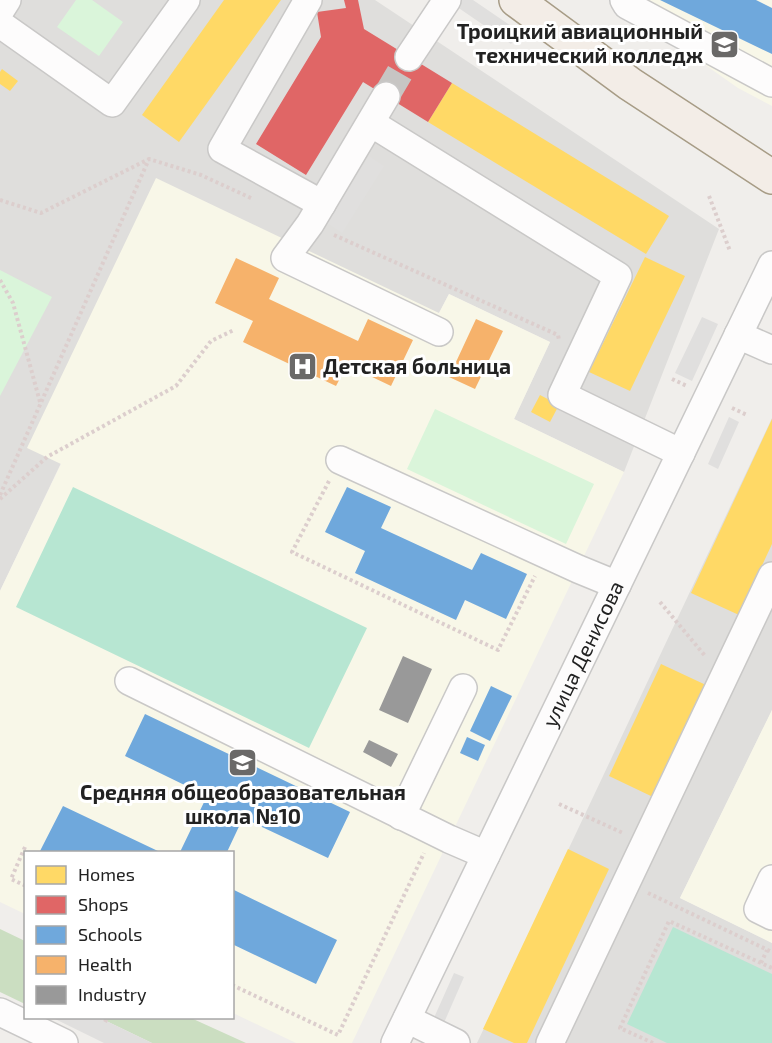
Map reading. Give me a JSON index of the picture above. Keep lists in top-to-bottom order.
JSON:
{
  "streets": {
    "street": ["улица Денисова"]
  },
  "places": {
    "school or university": ["Троицкий авиационный технический колледж", "Средняя общеобразовательная школа №10"],
    "hospital": ["Детская больница"]
  },
  "legend": [
    "Homes",
    "Shops",
    "Schools",
    "Health",
    "Industry"
  ]
}
